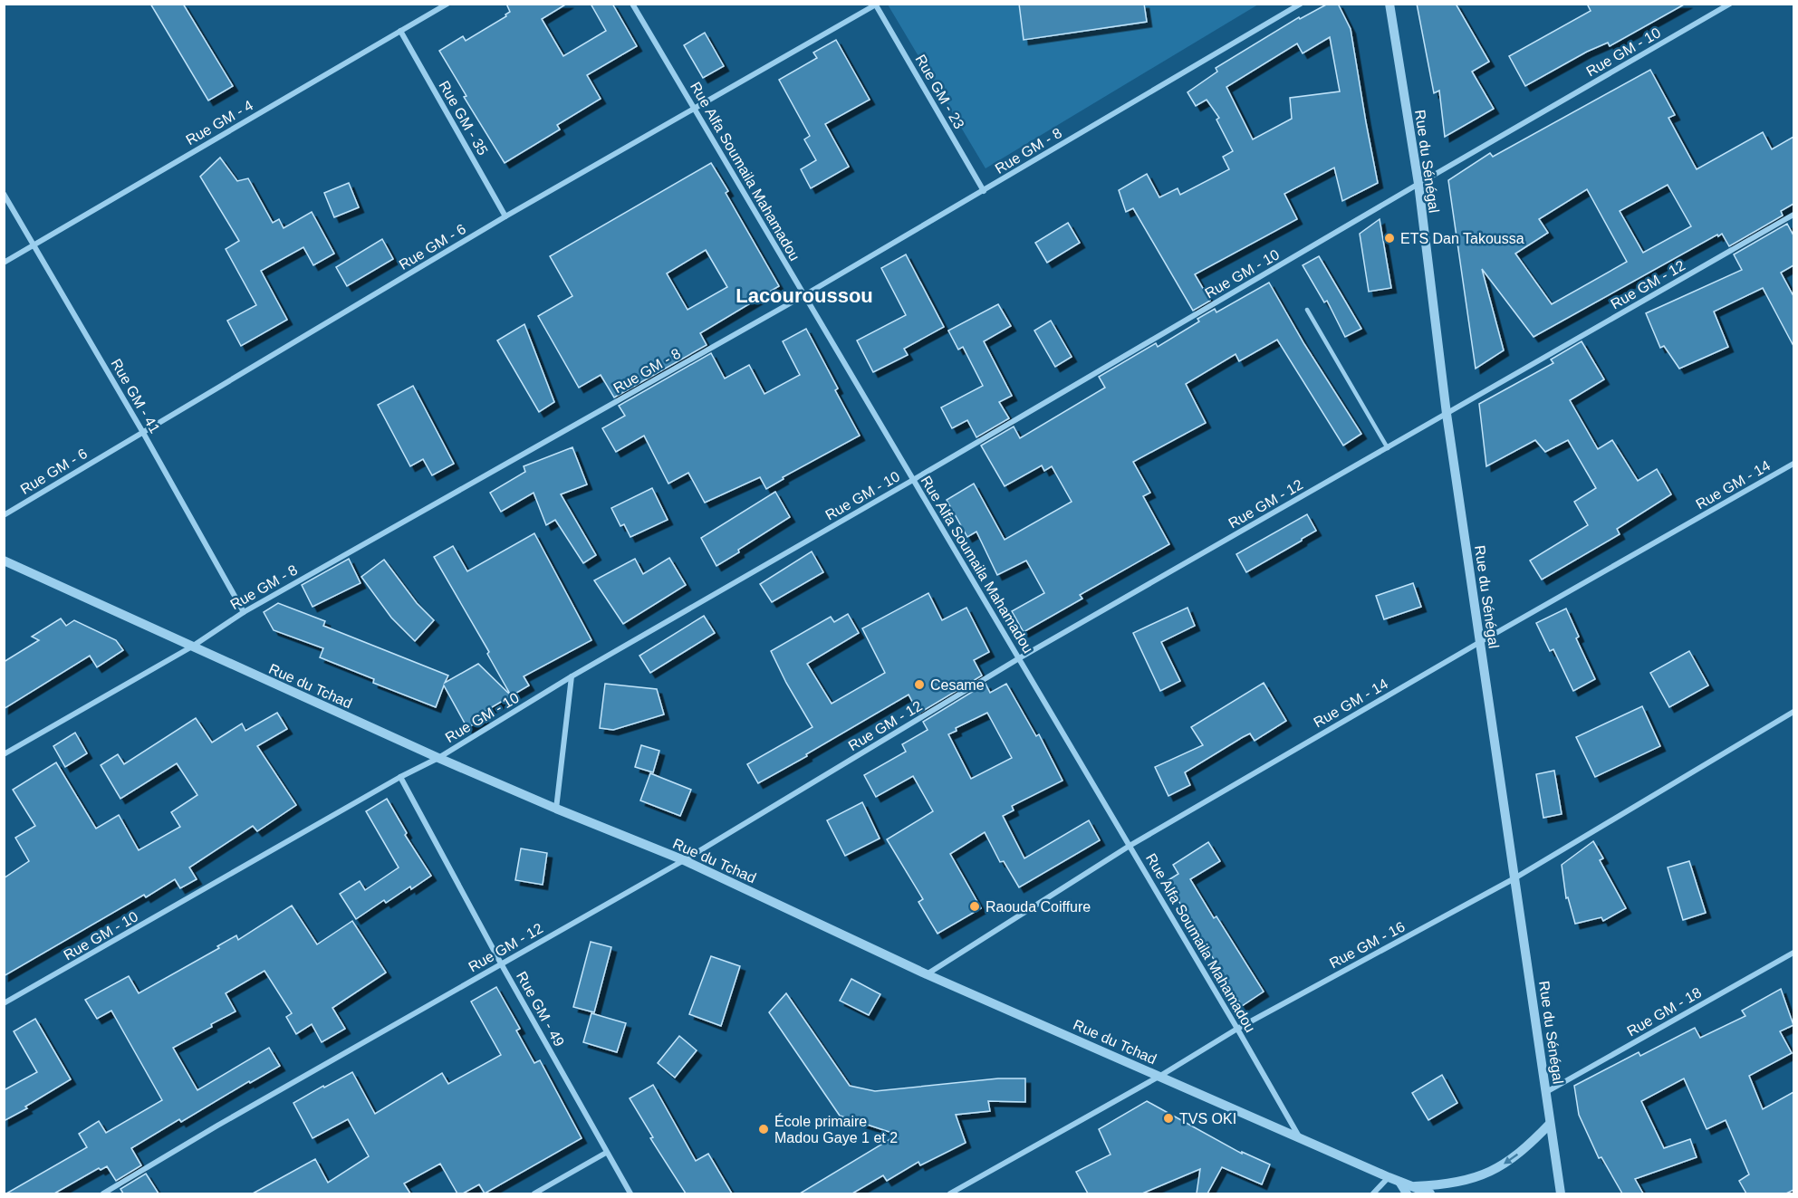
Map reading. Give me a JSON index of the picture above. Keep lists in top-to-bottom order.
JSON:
{
  "streets": {
    "street": [
      "Rue GM - 10",
      "Rue GM - 23",
      "Rue GM - 35",
      "Rue GM - 4",
      "Rue GM - 8",
      "Rue du Sénégal",
      "Rue Alfa Soumaila Mahamadou",
      "Rue GM - 6",
      "Rue GM - 12",
      "Rue GM - 41",
      "Rue GM - 14",
      "Rue du Tchad",
      "Rue GM - 16",
      "Rue GM - 49",
      "Rue GM - 18"
    ]
  },
  "crossings": [
    ["Rue GM - 10", "Rue du Sénégal"],
    ["Rue GM - 10", "Rue Alfa Soumaila Mahamadou"],
    ["Rue GM - 10", "Rue du Tchad"],
    ["Rue GM - 10", "Rue GM - 49"],
    ["Rue GM - 23", "Rue GM - 8"],
    ["Rue GM - 23", "Rue GM - 6"],
    ["Rue GM - 35", "Rue GM - 4"],
    ["Rue GM - 35", "Rue GM - 6"],
    ["Rue GM - 4", "Rue GM - 41"],
    ["Rue GM - 8", "Rue Alfa Soumaila Mahamadou"],
    ["Rue GM - 8", "Rue GM - 41"],
    ["Rue GM - 8", "Rue du Tchad"],
    ["Rue du Sénégal", "Rue GM - 12"],
    ["Rue du Sénégal", "Rue GM - 14"],
    ["Rue du Sénégal", "Rue GM - 16"],
    ["Rue du Sénégal", "Rue GM - 18"],
    ["Rue Alfa Soumaila Mahamadou", "Rue GM - 6"],
    ["Rue Alfa Soumaila Mahamadou", "Rue GM - 12"],
    ["Rue Alfa Soumaila Mahamadou", "Rue GM - 14"],
    ["Rue Alfa Soumaila Mahamadou", "Rue du Tchad"],
    ["Rue Alfa Soumaila Mahamadou", "Rue GM - 16"],
    ["Rue GM - 6", "Rue GM - 41"],
    ["Rue GM - 12", "Rue du Tchad"],
    ["Rue GM - 12", "Rue GM - 49"],
    ["Rue GM - 14", "Rue du Tchad"],
    ["Rue du Tchad", "Rue GM - 16"]
  ],
  "districts": ["Lacouroussou"],
  "places": [
    "ETS Dan Takoussa",
    "Cesame",
    "Raouda Coiffure",
    "TVS OKI",
    "École primaire Madou Gaye 1 et 2"
  ]
}
